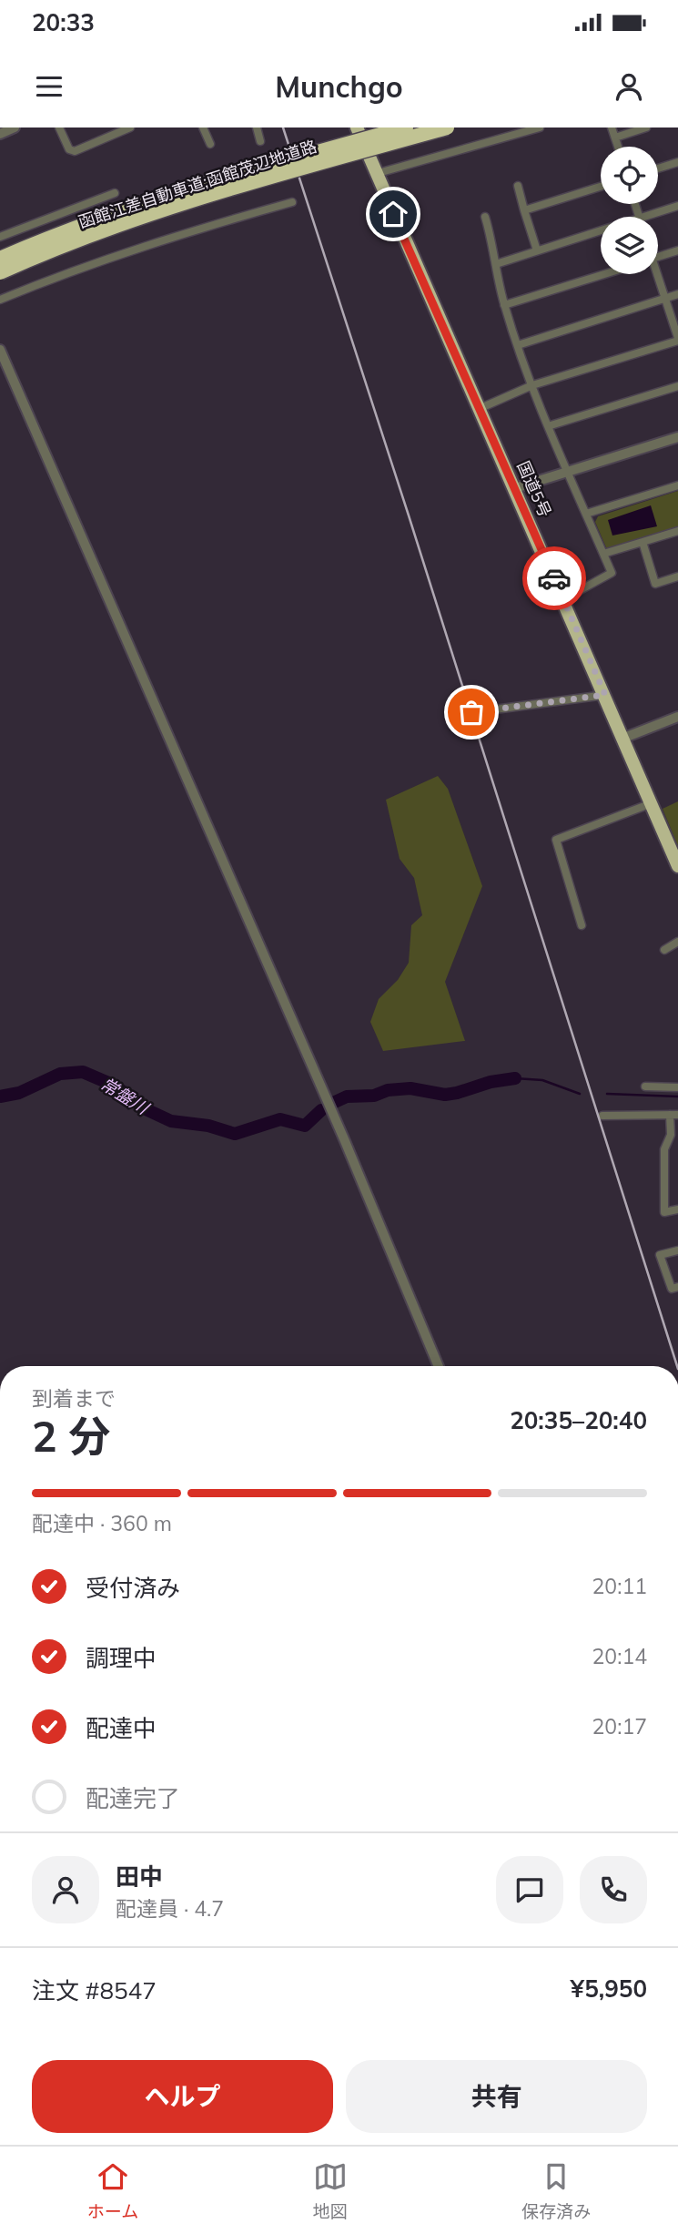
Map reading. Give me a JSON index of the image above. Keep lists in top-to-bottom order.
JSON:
{
  "streets": {
    "highway": ["函館江差自動車道;函館茂辺地道路", "国道5号"]
  },
  "water": ["常盤川"],
  "page": {
    "status": "20:33",
    "header": "Munchgo",
    "heading": ["2 分", "到着まで", "20:35–20:40"],
    "panel": [
      "田中",
      "配達員 · 4.7",
      "注文 #8547",
      "¥5,950"
    ],
    "bar": "配達中 · 360 m",
    "list": [
      ["受付済み", "20:11"],
      ["調理中", "20:14"],
      ["配達中", "20:17"],
      "配達完了"
    ],
    "buttons": ["ヘルプ", "共有"],
    "tabs": ["ホーム", "地図", "保存済み"]
  }
}
